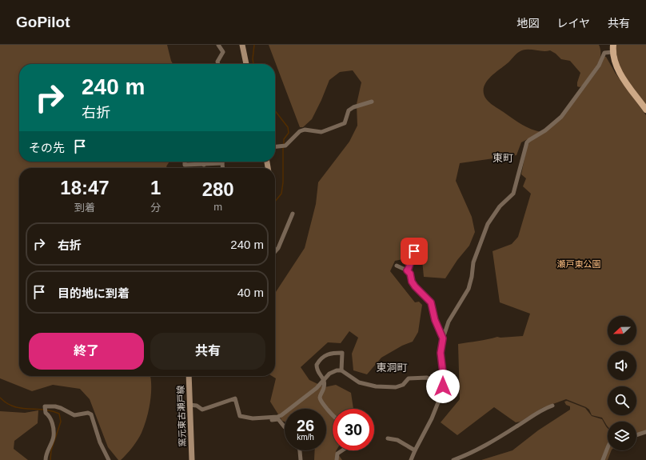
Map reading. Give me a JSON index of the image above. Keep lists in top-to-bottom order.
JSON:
{
  "streets": {
    "main road": ["窯元東古瀬戸線"]
  },
  "districts": ["東町", "東洞町"],
  "parks": ["瀬戸東公園"],
  "north": "left",
  "page": {
    "header": "GoPilot",
    "nav": ["地図", "レイヤ", "共有"],
    "turn": ["240 m", "右折"],
    "then": "その先",
    "eta": [
      "18:47",
      "到着",
      "1",
      "分",
      "280",
      "m"
    ],
    "list": [
      {
        "name": "右折",
        "value": "240 m"
      },
      {
        "name": "目的地に到着",
        "value": "40 m"
      }
    ],
    "buttons": ["終了", "共有"],
    "speed": "26 km/h",
    "limit": "30"
  }
}
